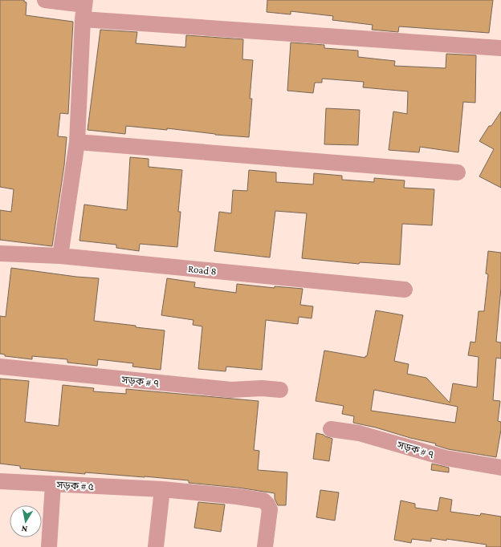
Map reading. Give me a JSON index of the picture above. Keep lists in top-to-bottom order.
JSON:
{
  "streets": {
    "street": ["Road 8", "সড়ক # ৭", "সড়ক # ৫"]
  },
  "north": "bottom"
}
